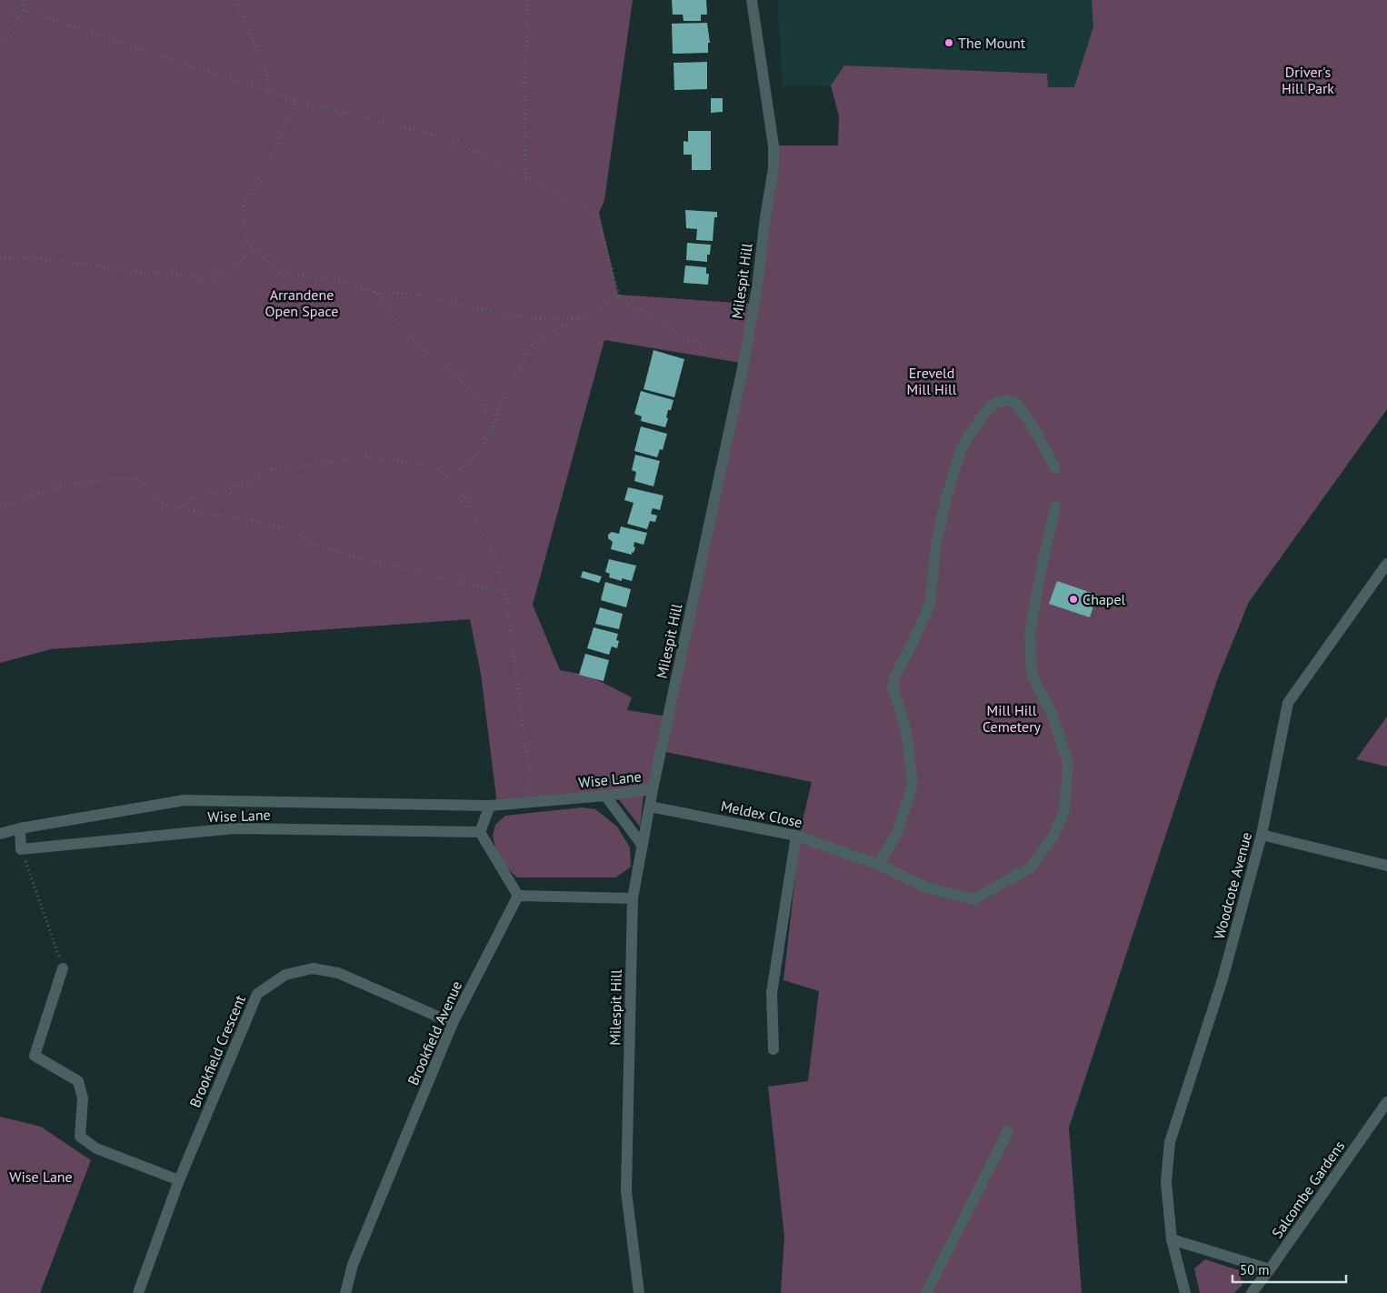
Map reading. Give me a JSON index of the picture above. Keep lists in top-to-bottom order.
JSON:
{
  "streets": {
    "street": [
      "Milespit Hill",
      "Wise Lane",
      "Meldex Close",
      "Woodcote Avenue",
      "Brookfield Avenue",
      "Brookfield Crescent",
      "Salcombe Gardens"
    ]
  },
  "crossings": [
    ["Milespit Hill", "Wise Lane"],
    ["Milespit Hill", "Meldex Close"],
    ["Brookfield Avenue", "Brookfield Crescent"]
  ],
  "parks": [
    "Driver's Hill Park",
    "Arrandene Open Space",
    "Ereveld Mill Hill",
    "Mill Hill Cemetery",
    "Wise Lane"
  ],
  "places": ["The Mount", "Chapel"],
  "scale_bar": "50 m"
}
